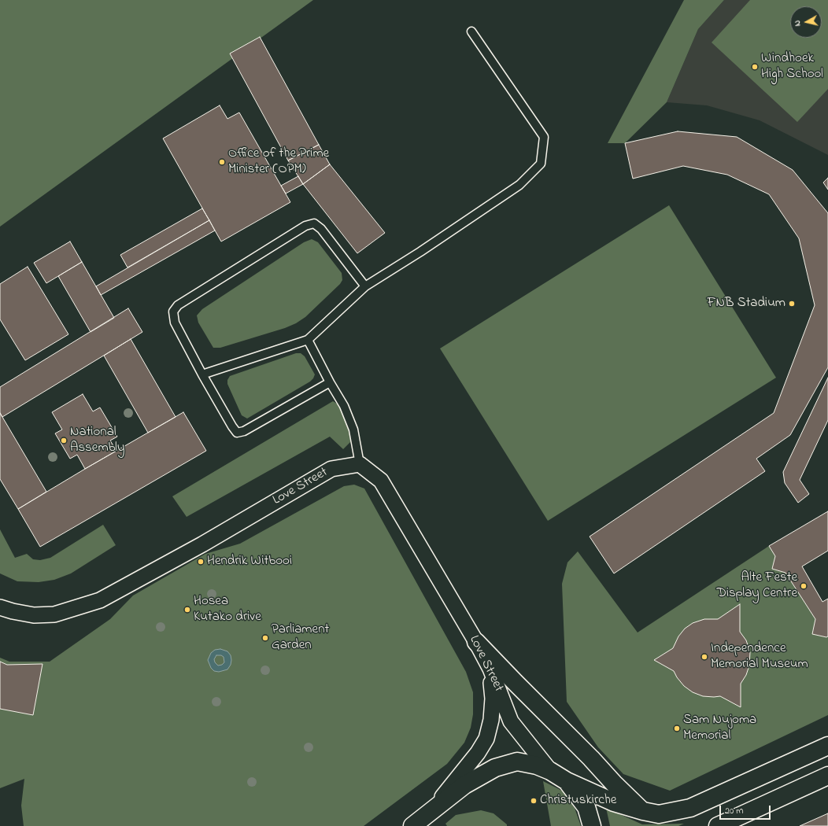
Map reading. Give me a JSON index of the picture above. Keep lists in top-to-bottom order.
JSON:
{
  "streets": {
    "street": ["Love Street"]
  },
  "places": [
    "Windhoek High School",
    "Office of the Prime Minister (OPM)",
    "FNB Stadium",
    "National Assembly",
    "Hendrik Witbooi",
    "Alte Feste Display Centre",
    "Hosea Kutako drive",
    "Parliament Garden",
    "Independence Memorial Museum",
    "Sam Nujoma Memorial",
    "Christuskirche"
  ],
  "scale_bar": "20 m",
  "north": "left"
}
